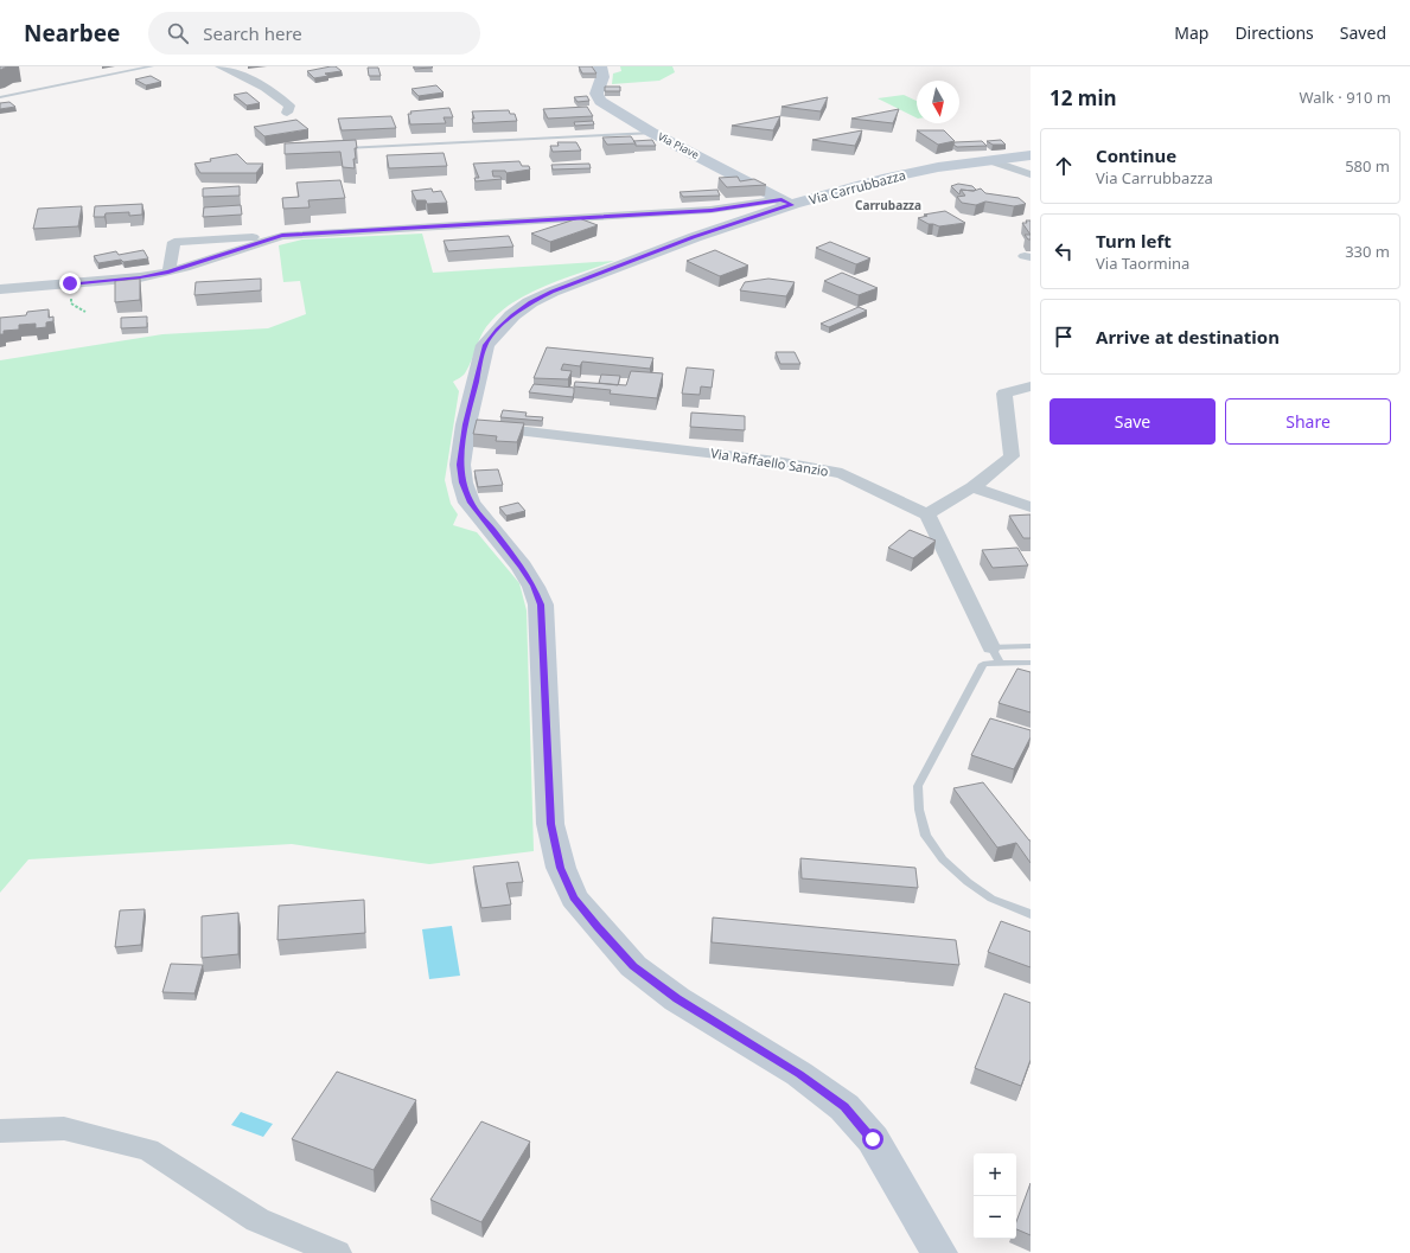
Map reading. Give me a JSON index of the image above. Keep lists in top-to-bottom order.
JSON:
{
  "streets": {
    "main road": ["Via Piave", "Via Carrubbazza"],
    "street": ["Via Raffaello Sanzio"]
  },
  "crossings": [
    ["Via Piave", "Via Carrubbazza"],
    ["Via Carrubbazza", "Via Raffaello Sanzio"]
  ],
  "districts": ["Carrubazza"],
  "north": "bottom",
  "page": {
    "header": "Nearbee",
    "search": "Search here",
    "nav": ["Map", "Directions", "Saved"],
    "heading": ["12 min", "Walk · 910 m"],
    "list": [
      ["Continue", "Via Carrubbazza", "580 m"],
      ["Turn left", "Via Taormina", "330 m"],
      "Arrive at destination"
    ],
    "buttons": ["Save", "Share"],
    "map_buttons": ["+", "−"]
  }
}
